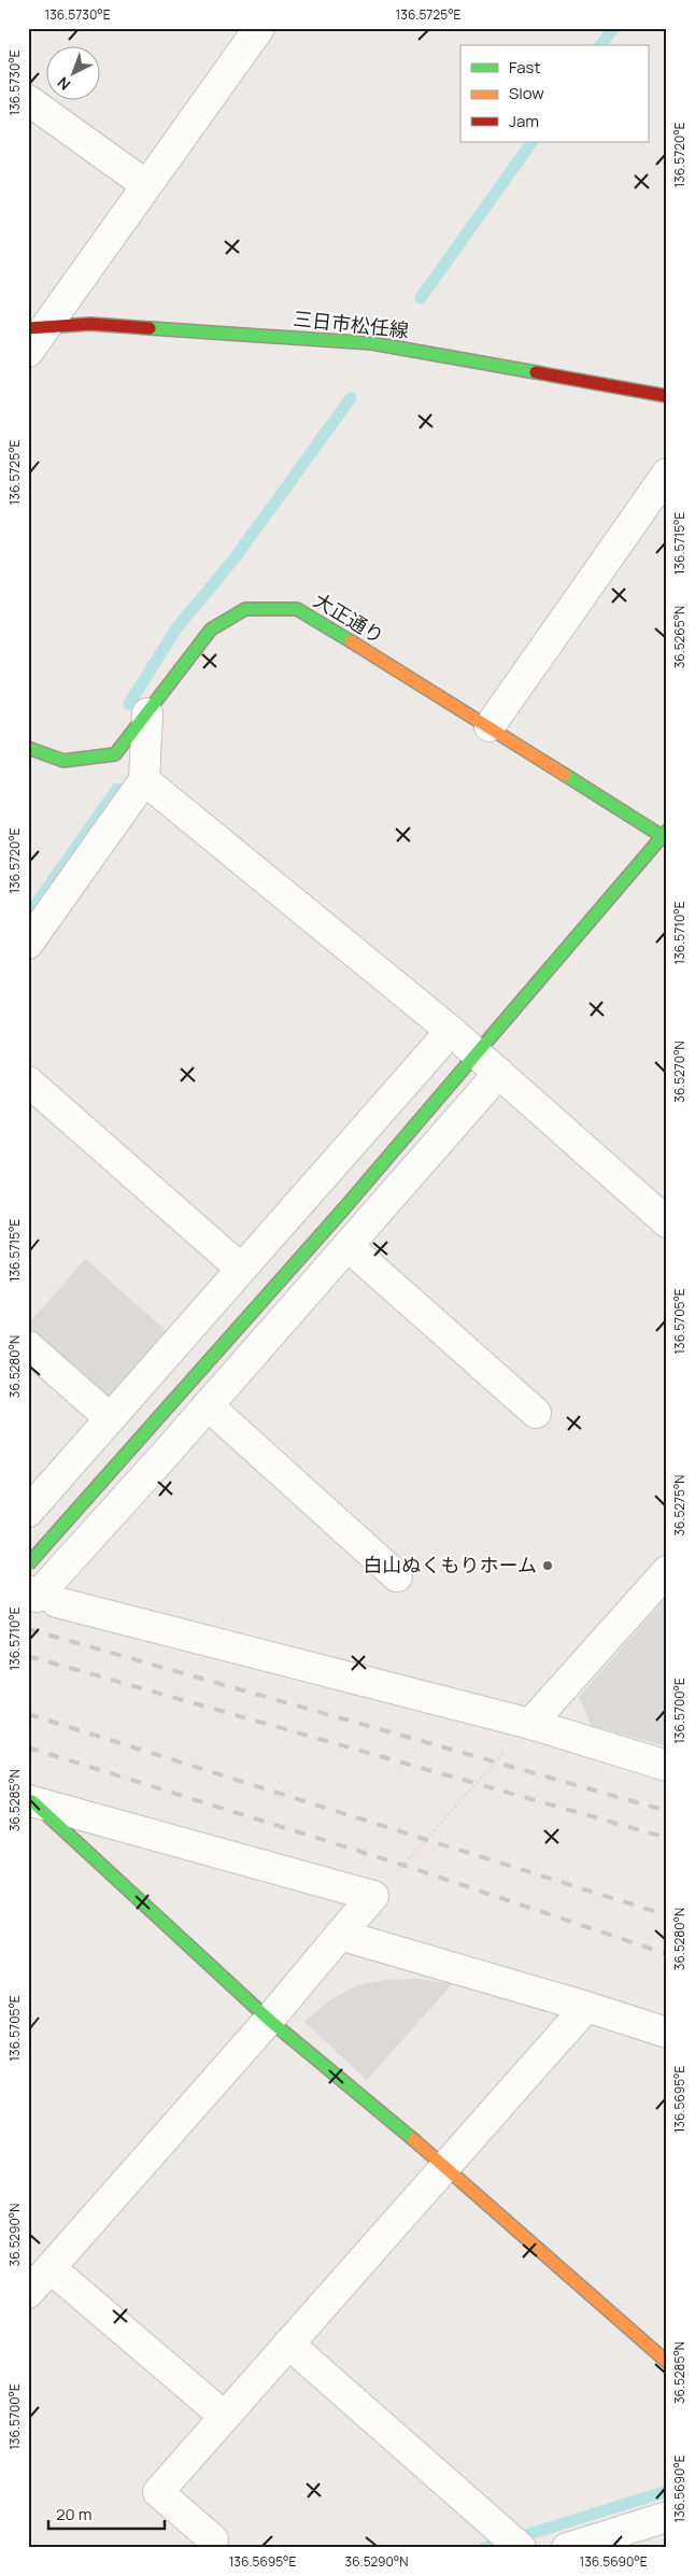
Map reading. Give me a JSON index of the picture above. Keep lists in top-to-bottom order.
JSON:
{
  "streets": {
    "street": ["三日市松任線", "大正通り"]
  },
  "places": ["白山ぬくもりホーム"],
  "legend": ["Fast", "Slow", "Jam"],
  "scale_bar": "20 m",
  "north": "bottom left",
  "coordinates": [
    "136.5730°E",
    "136.5725°E",
    "136.5720°E",
    "136.5715°E",
    "36.5265°N",
    "136.5710°E",
    "36.5270°N",
    "136.5705°E",
    "36.5280°N",
    "36.5275°N",
    "136.5700°E",
    "36.5285°N",
    "136.5695°E",
    "36.5290°N",
    "136.5690°E"
  ]
}
